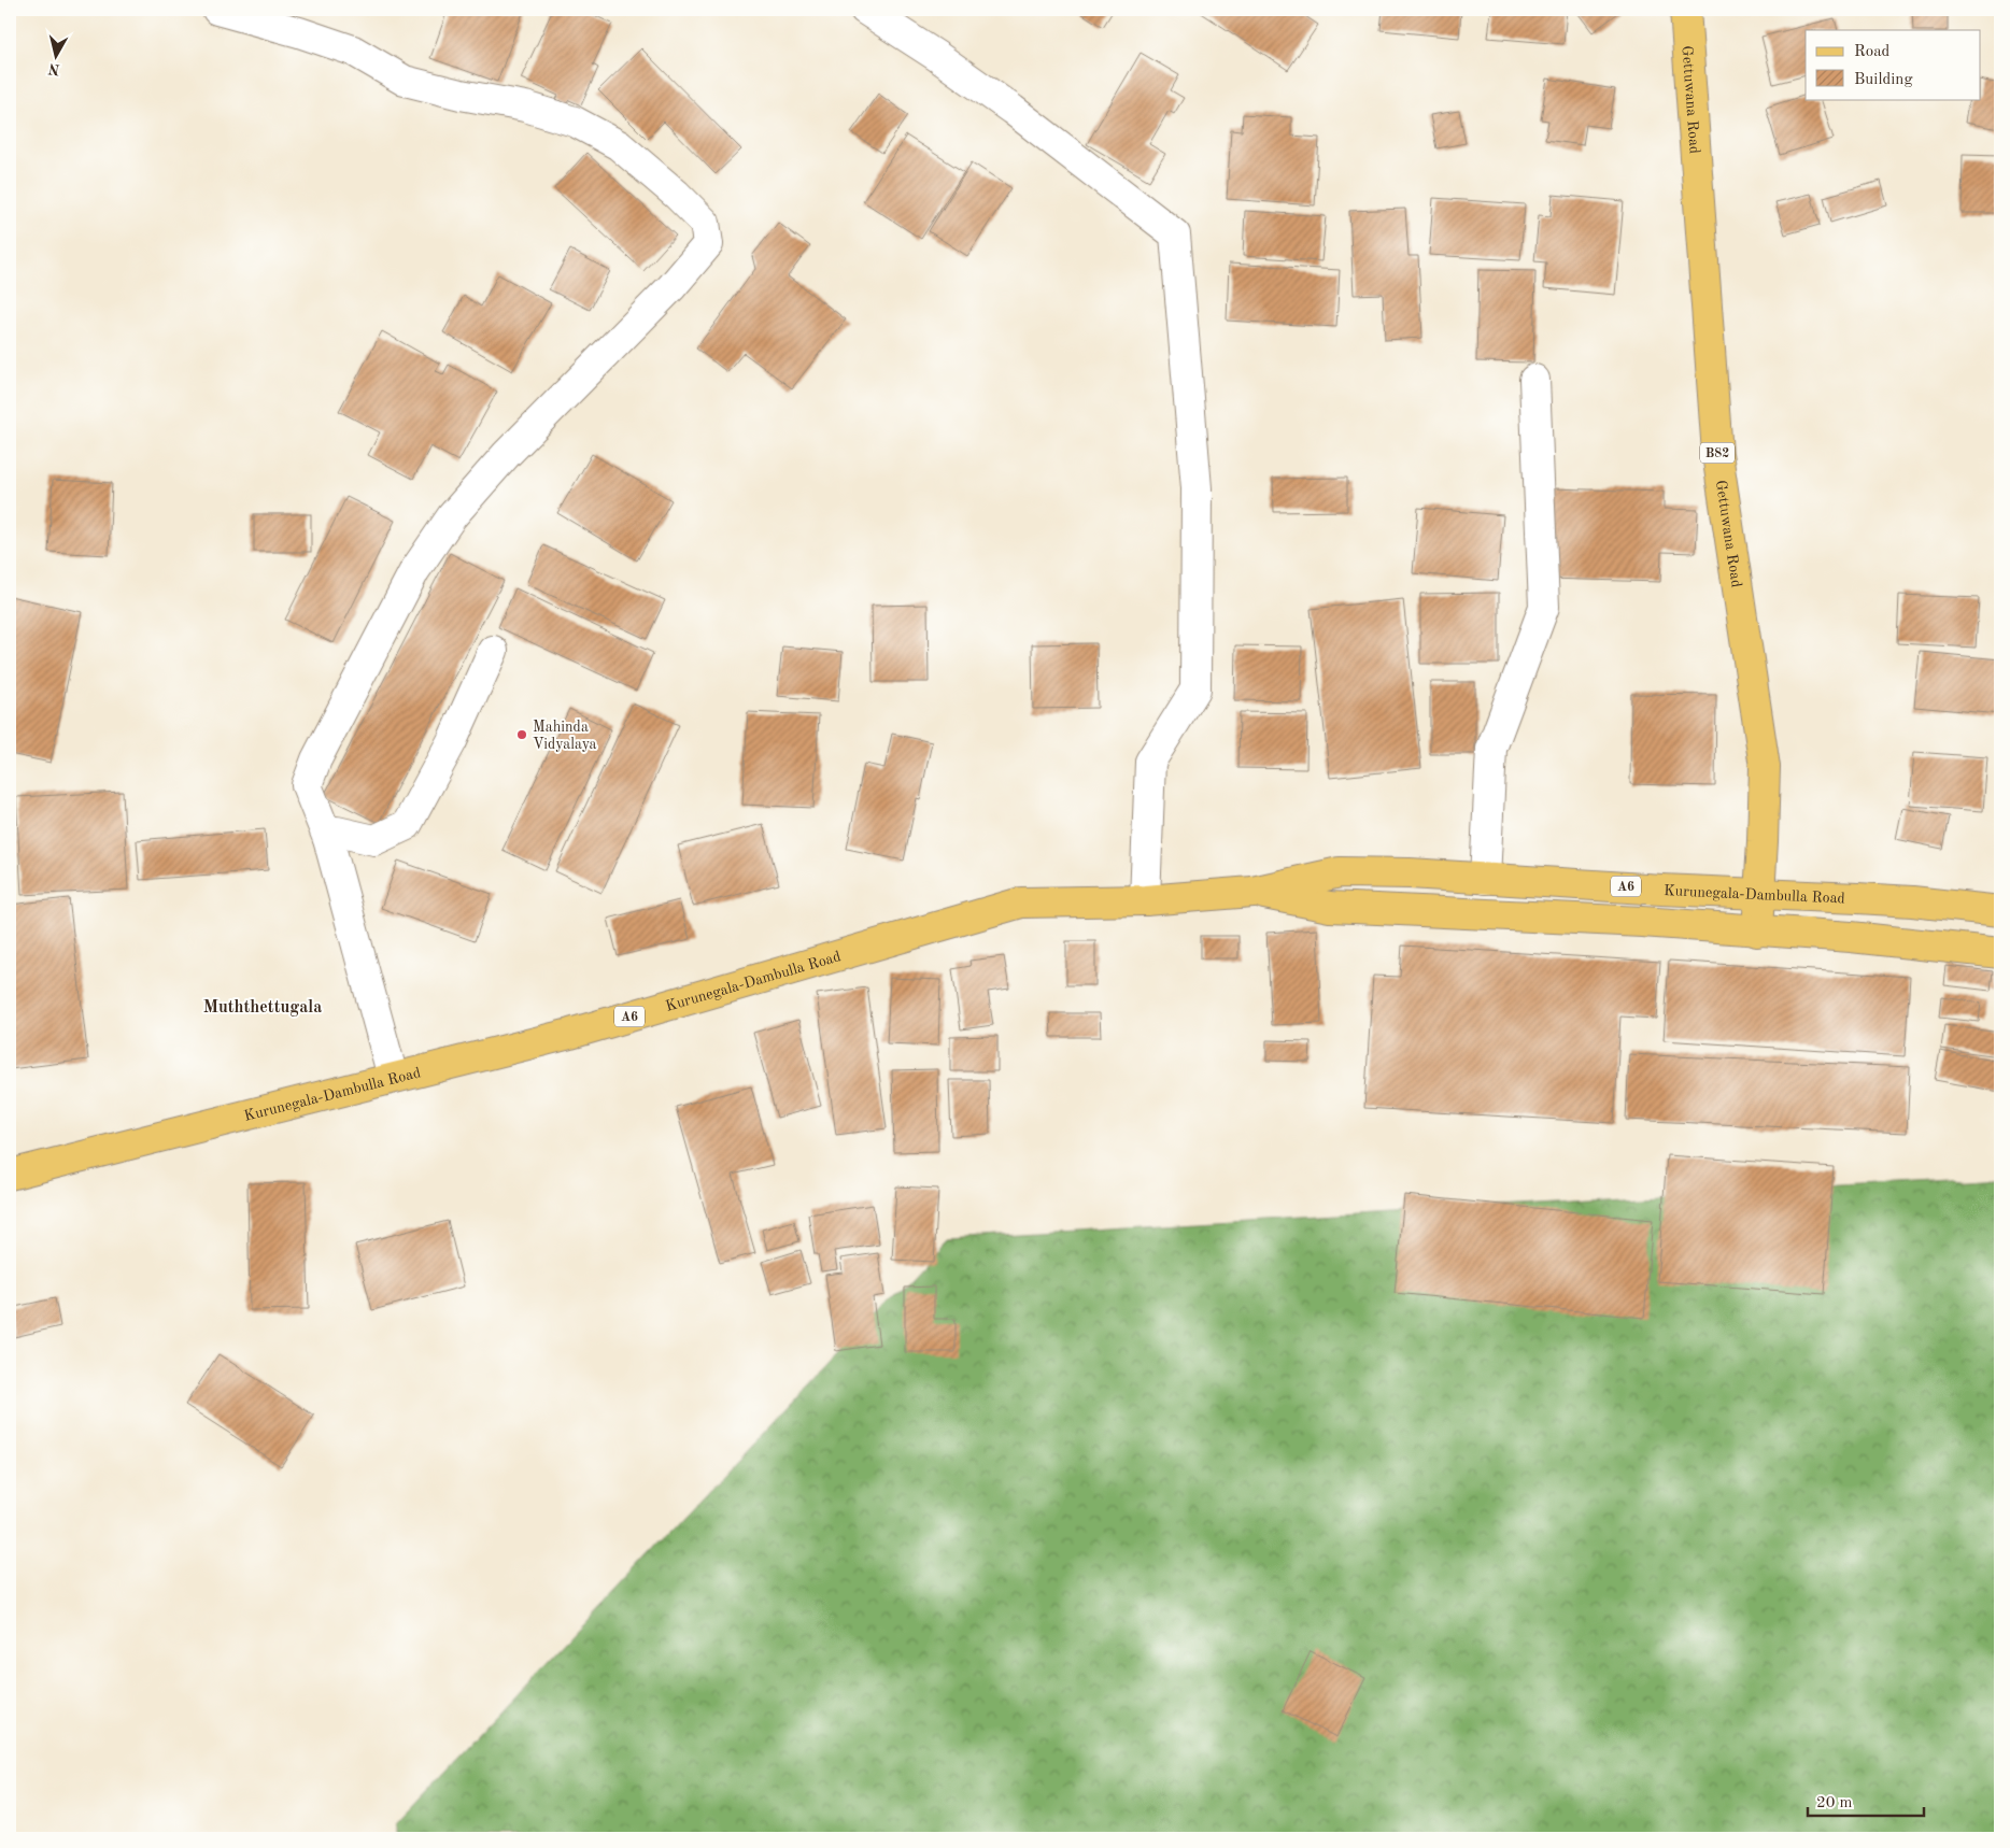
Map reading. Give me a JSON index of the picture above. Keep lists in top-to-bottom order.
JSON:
{
  "streets": {
    "main road": [
      "Gettuwana Road",
      "B82",
      "A6",
      "Kurunegala-Dambulla Road"
    ]
  },
  "crossings": [
    ["Gettuwana Road", "Kurunegala-Dambulla Road"]
  ],
  "districts": ["Muththettugala"],
  "places": ["Mahinda Vidyalaya"],
  "legend": ["Road", "Building"],
  "scale_bar": "20 m",
  "north": "bottom"
}
